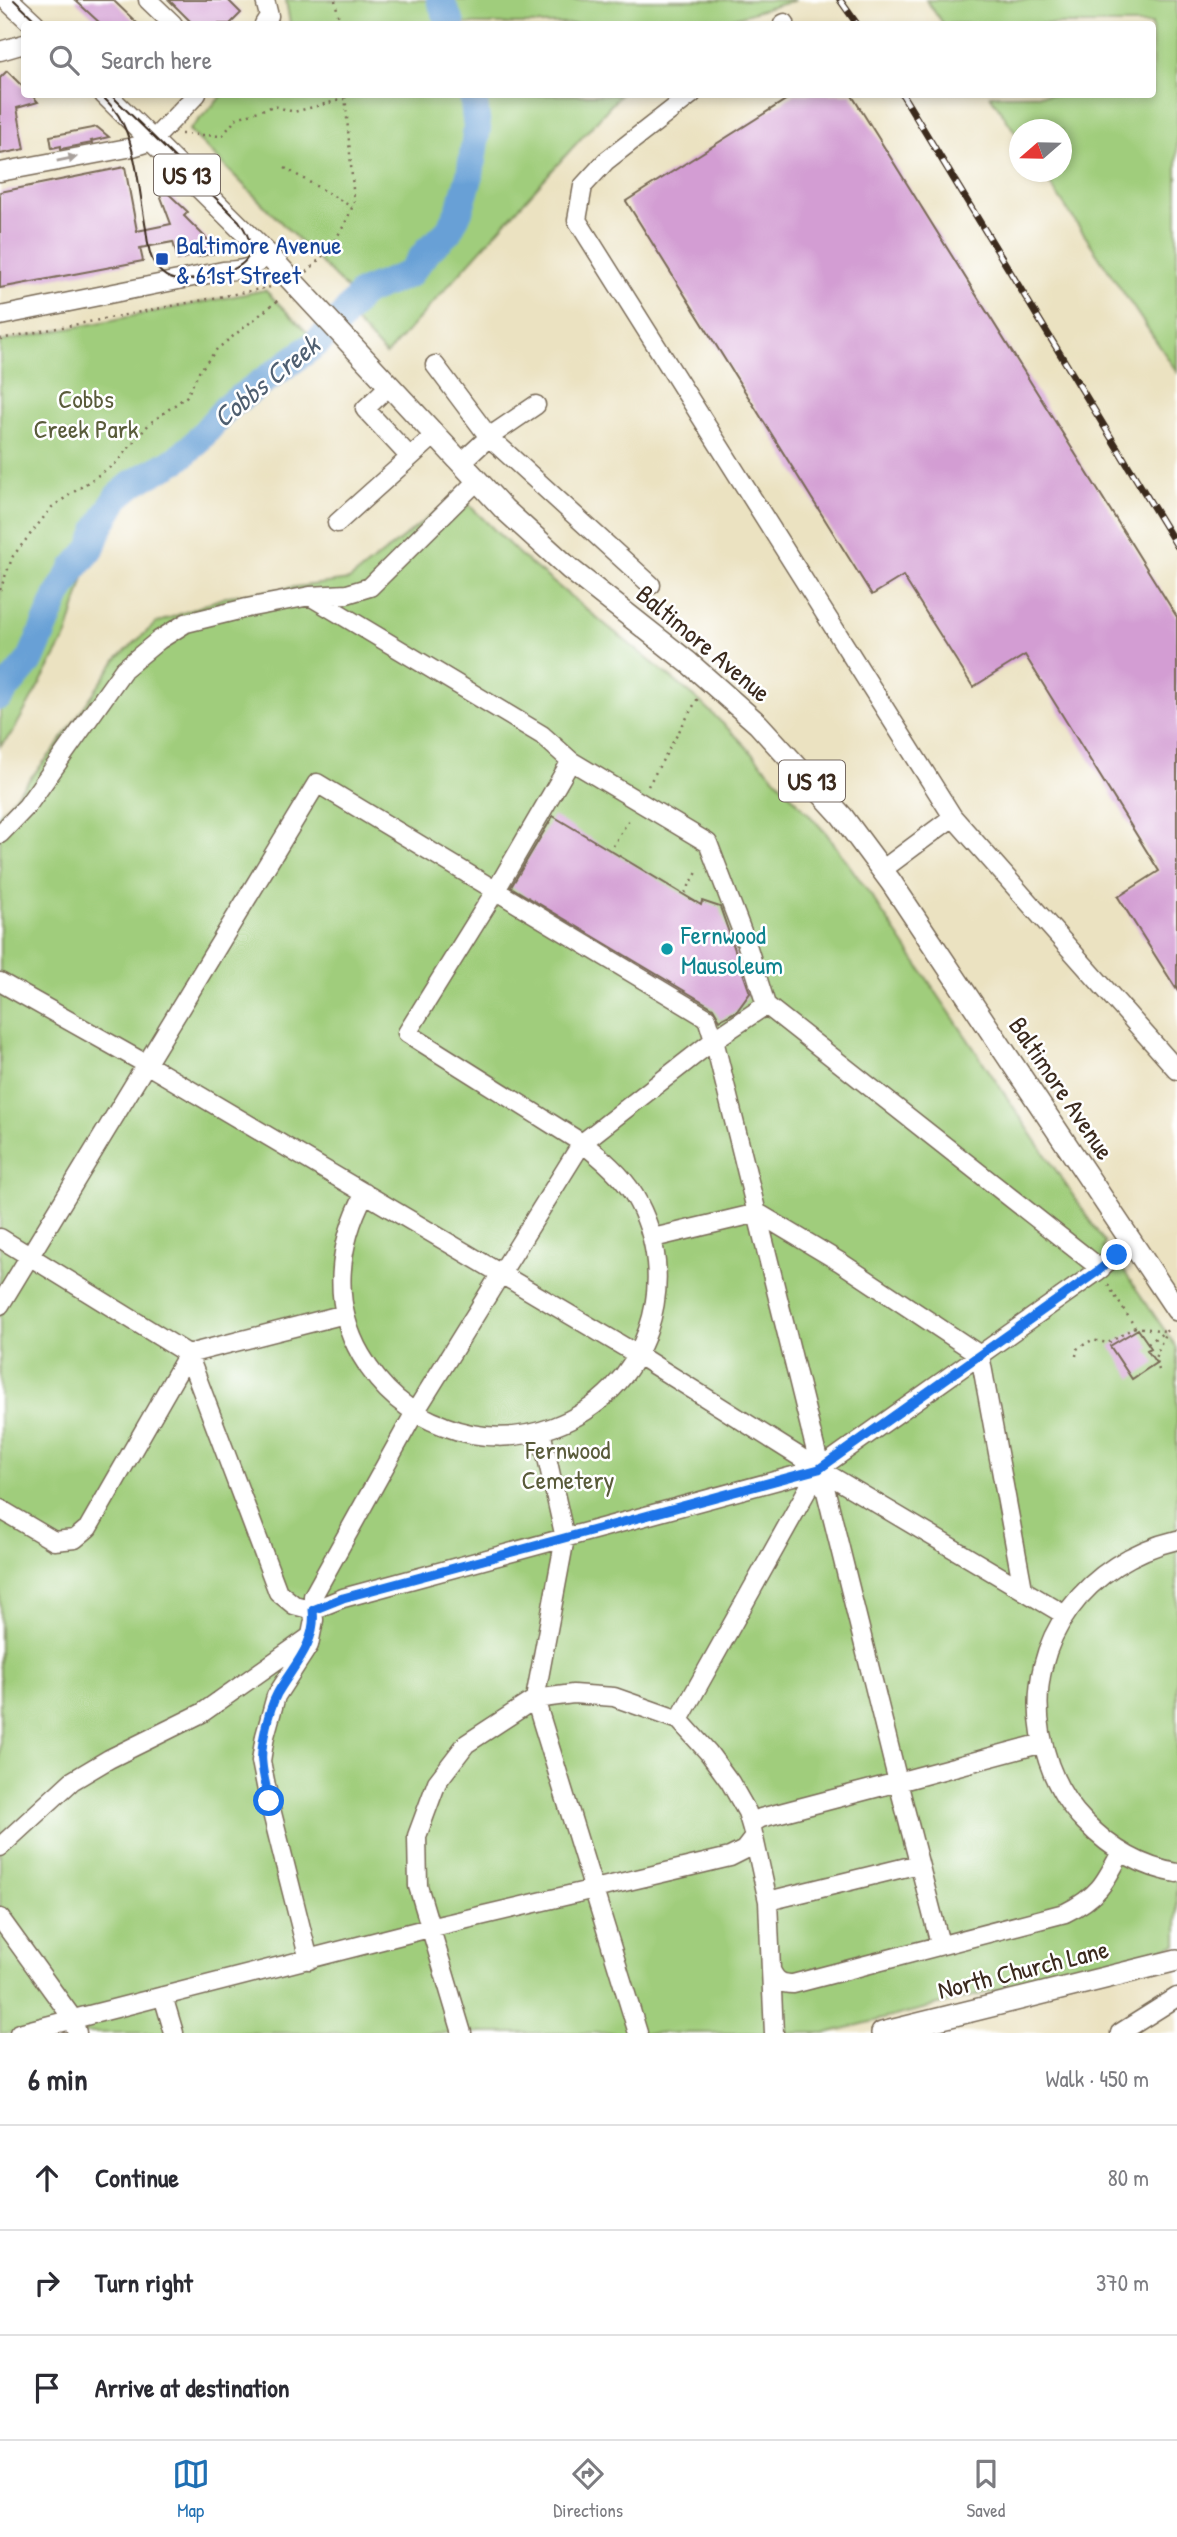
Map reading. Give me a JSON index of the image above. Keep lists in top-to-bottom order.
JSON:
{
  "streets": {
    "main road": ["US 13", "Baltimore Avenue", "North Church Lane"]
  },
  "water": ["Cobbs Creek"],
  "parks": ["Cobbs Creek Park", "Fernwood Cemetery"],
  "places": {
    "transit": ["Baltimore Avenue & 61st Street"],
    "other": ["Fernwood Mausoleum"]
  },
  "north": "left",
  "page": {
    "search": "Search here",
    "heading": ["6 min", "Walk · 450 m"],
    "list": [
      ["Continue", "80 m"],
      ["Turn right", "370 m"],
      "Arrive at destination"
    ],
    "nav": ["Map", "Directions", "Saved"]
  }
}
